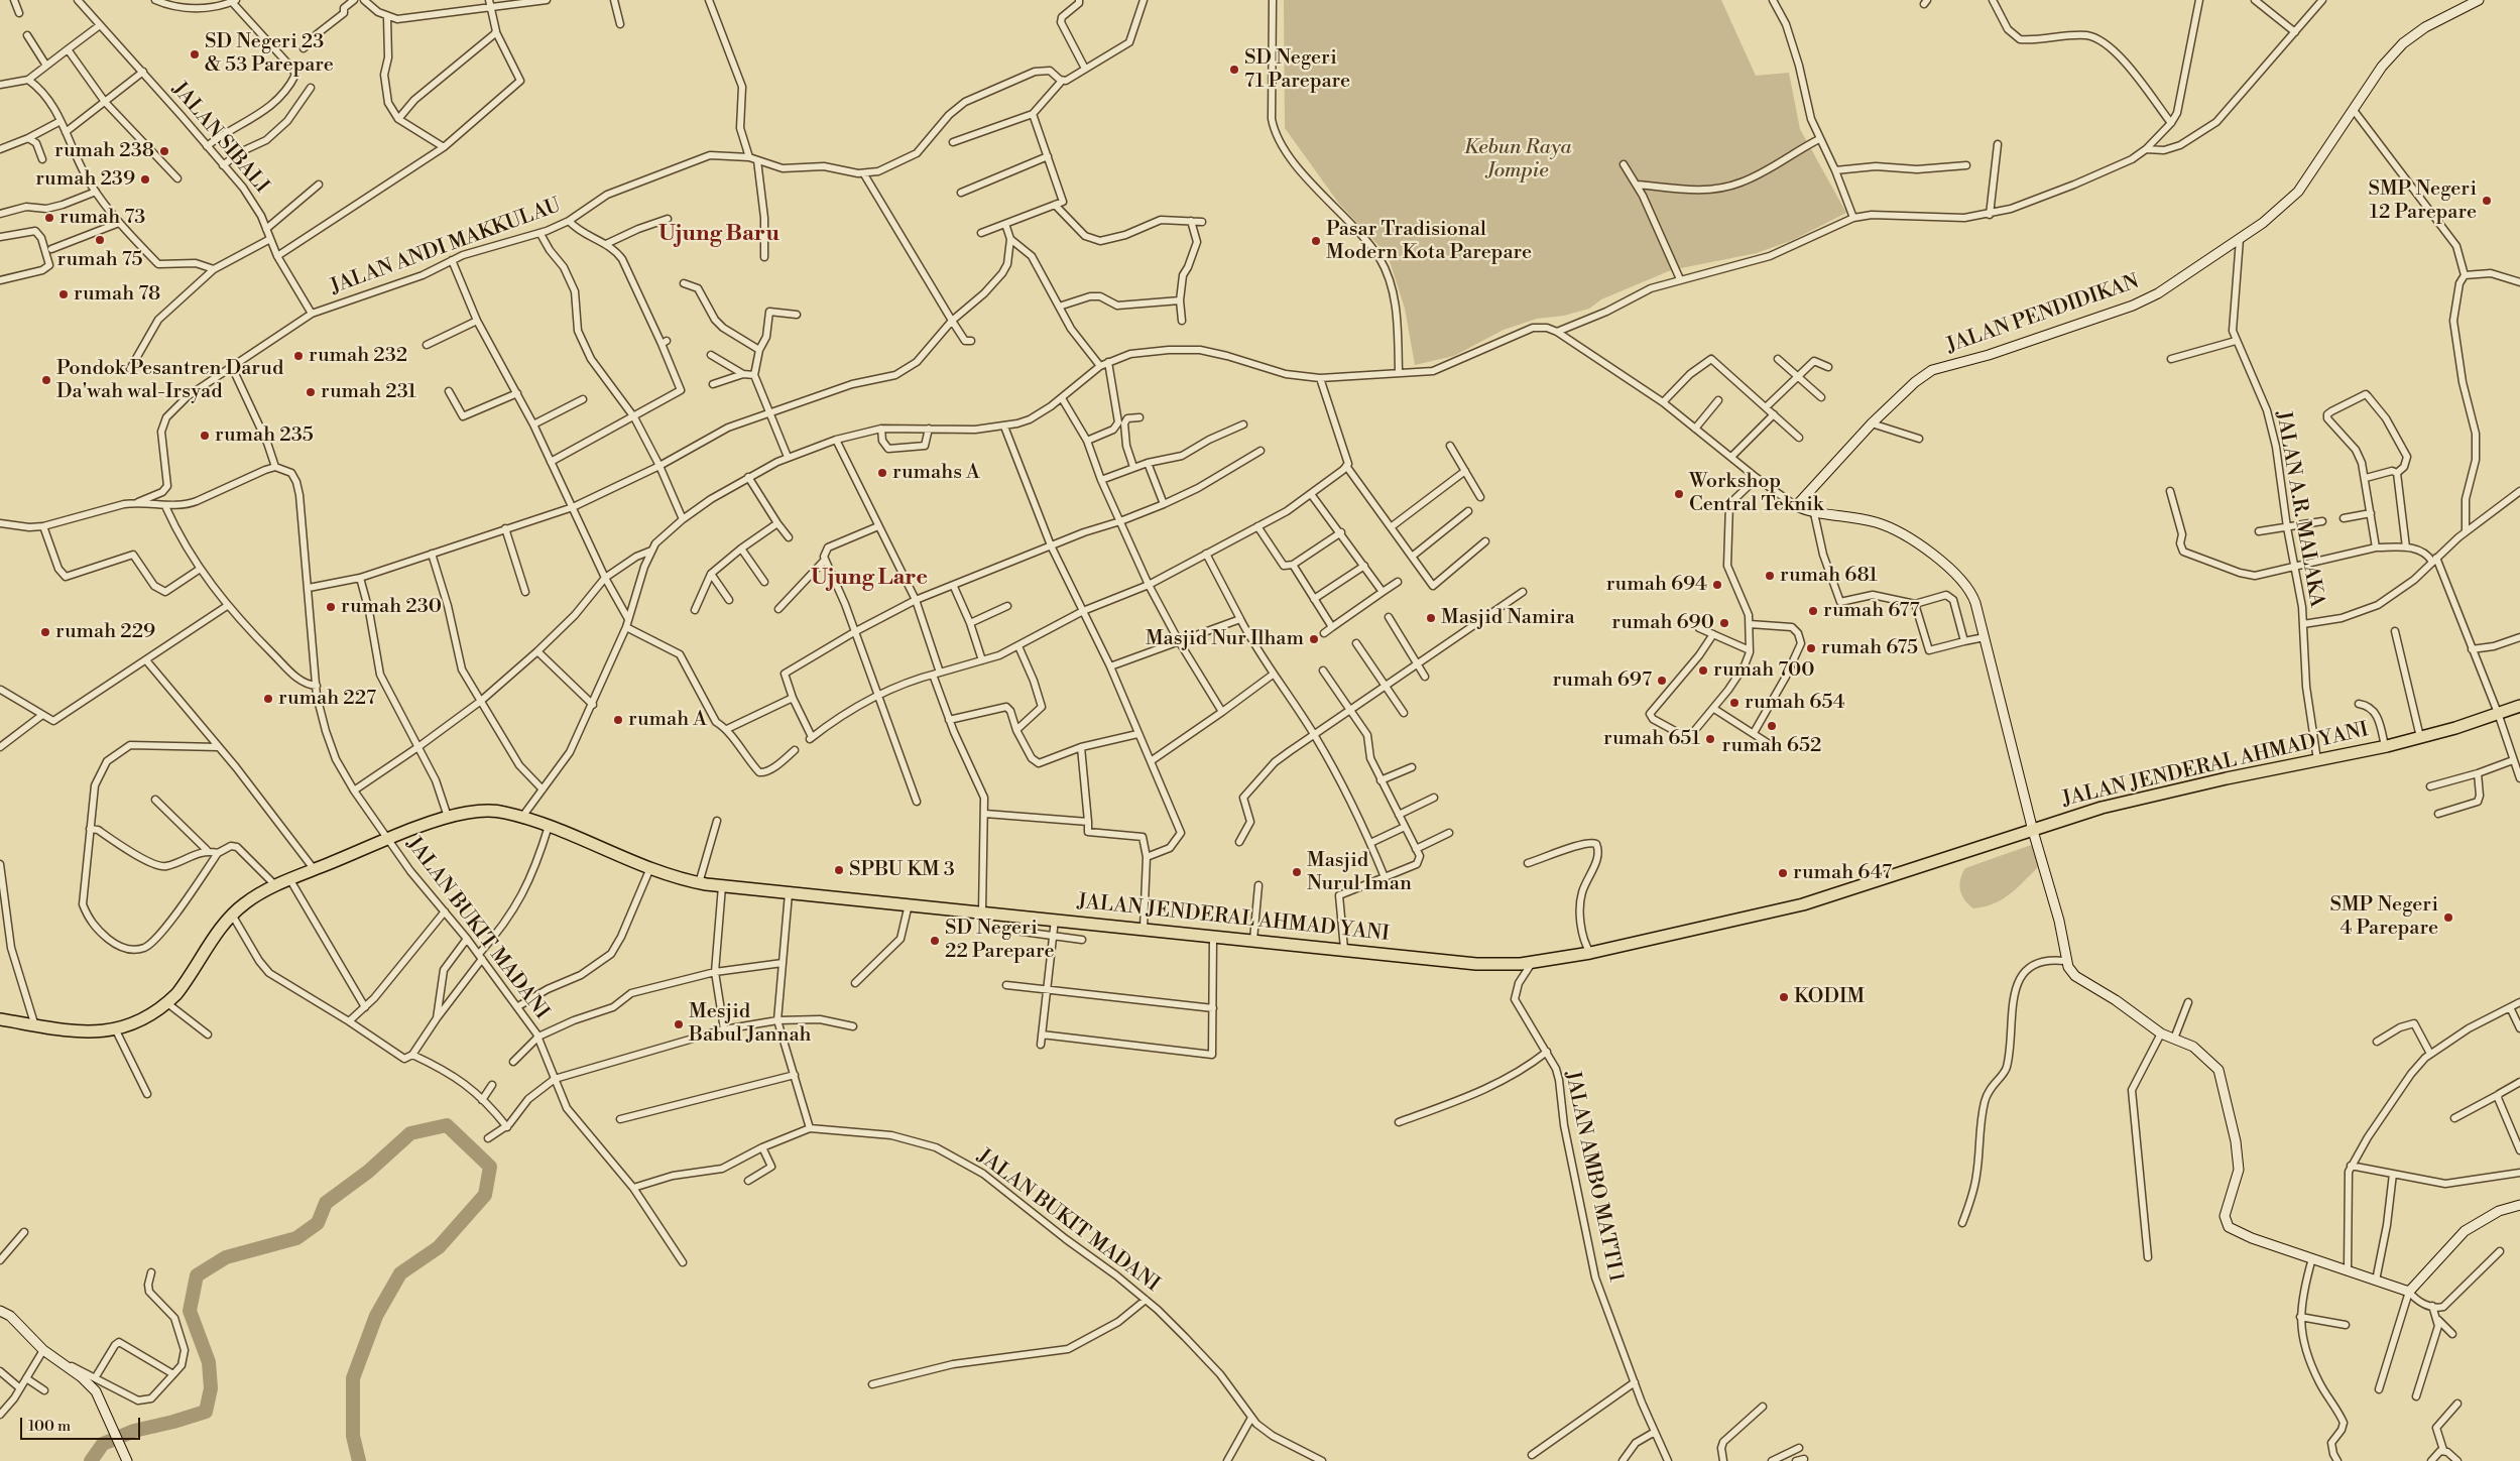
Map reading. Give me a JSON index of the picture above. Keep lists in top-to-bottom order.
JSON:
{
  "streets": {
    "highway": ["JALAN JENDERAL AHMAD YANI"],
    "street": [
      "JALAN SIBALI",
      "JALAN ANDI MAKKULAU",
      "JALAN PENDIDIKAN",
      "JALAN A.R. MALAKA",
      "JALAN BUKIT MADANI",
      "JALAN AMBO MATTI 1"
    ]
  },
  "crossings": [
    ["JALAN SIBALI", "JALAN ANDI MAKKULAU"],
    ["JALAN PENDIDIKAN", "JALAN A.R. MALAKA"],
    ["JALAN A.R. MALAKA", "JALAN JENDERAL AHMAD YANI"],
    ["JALAN JENDERAL AHMAD YANI", "JALAN BUKIT MADANI"],
    ["JALAN JENDERAL AHMAD YANI", "JALAN AMBO MATTI 1"]
  ],
  "districts": ["Ujung Baru", "Ujung Lare"],
  "parks": ["Kebun Raya Jompie"],
  "places": [
    "SD Negeri 23 & 53 Parepare",
    "SD Negeri 71 Parepare",
    "rumah 238",
    "rumah 239",
    "SMP Negeri 12 Parepare",
    "rumah 73",
    "rumah 75",
    "Pasar Tradisional Modern Kota Parepare",
    "rumah 78",
    "rumah 232",
    "Pondok Pesantren Darud Da'wah wal-Irsyad",
    "rumah 231",
    "rumah 235",
    "rumahs A",
    "Workshop Central Teknik",
    "rumah 681",
    "rumah 694",
    "rumah 230",
    "rumah 677",
    "Masjid Namira",
    "rumah 690",
    "rumah 229",
    "Masjid Nur Ilham",
    "rumah 675",
    "rumah 700",
    "rumah 697",
    "rumah 227",
    "rumah 654",
    "rumah A",
    "rumah 652",
    "rumah 651",
    "SPBU KM 3",
    "Masjid Nurul Iman",
    "rumah 647",
    "SMP Negeri 4 Parepare",
    "SD Negeri 22 Parepare",
    "KODIM",
    "Mesjid Babul Jannah"
  ],
  "scale_bar": "100 m"
}
